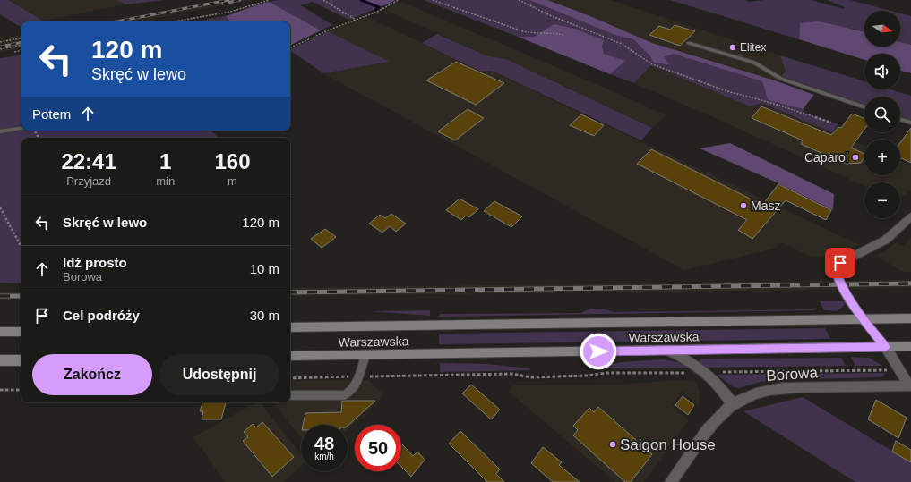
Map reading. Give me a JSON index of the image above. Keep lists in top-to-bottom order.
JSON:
{
  "streets": {
    "main road": ["Warszawska"],
    "street": ["Borowa"]
  },
  "crossings": [
    ["Warszawska", "Borowa"]
  ],
  "places": [
    "Elitex",
    "Caparol",
    "Masz",
    "Saigon House"
  ],
  "north": "right",
  "page": {
    "map_buttons": ["+", "−"],
    "turn": ["120 m", "Skręć w lewo"],
    "then": "Potem",
    "eta": [
      "22:41",
      "Przyjazd",
      "1",
      "min",
      "160",
      "m"
    ],
    "list": [
      {
        "name": "Skręć w lewo",
        "value": "120 m"
      },
      {
        "name": "Idź prosto",
        "note": "Borowa",
        "value": "10 m"
      },
      {
        "name": "Cel podróży",
        "value": "30 m"
      }
    ],
    "buttons": ["Zakończ", "Udostępnij"],
    "speed": "48 km/h",
    "limit": "50"
  }
}
